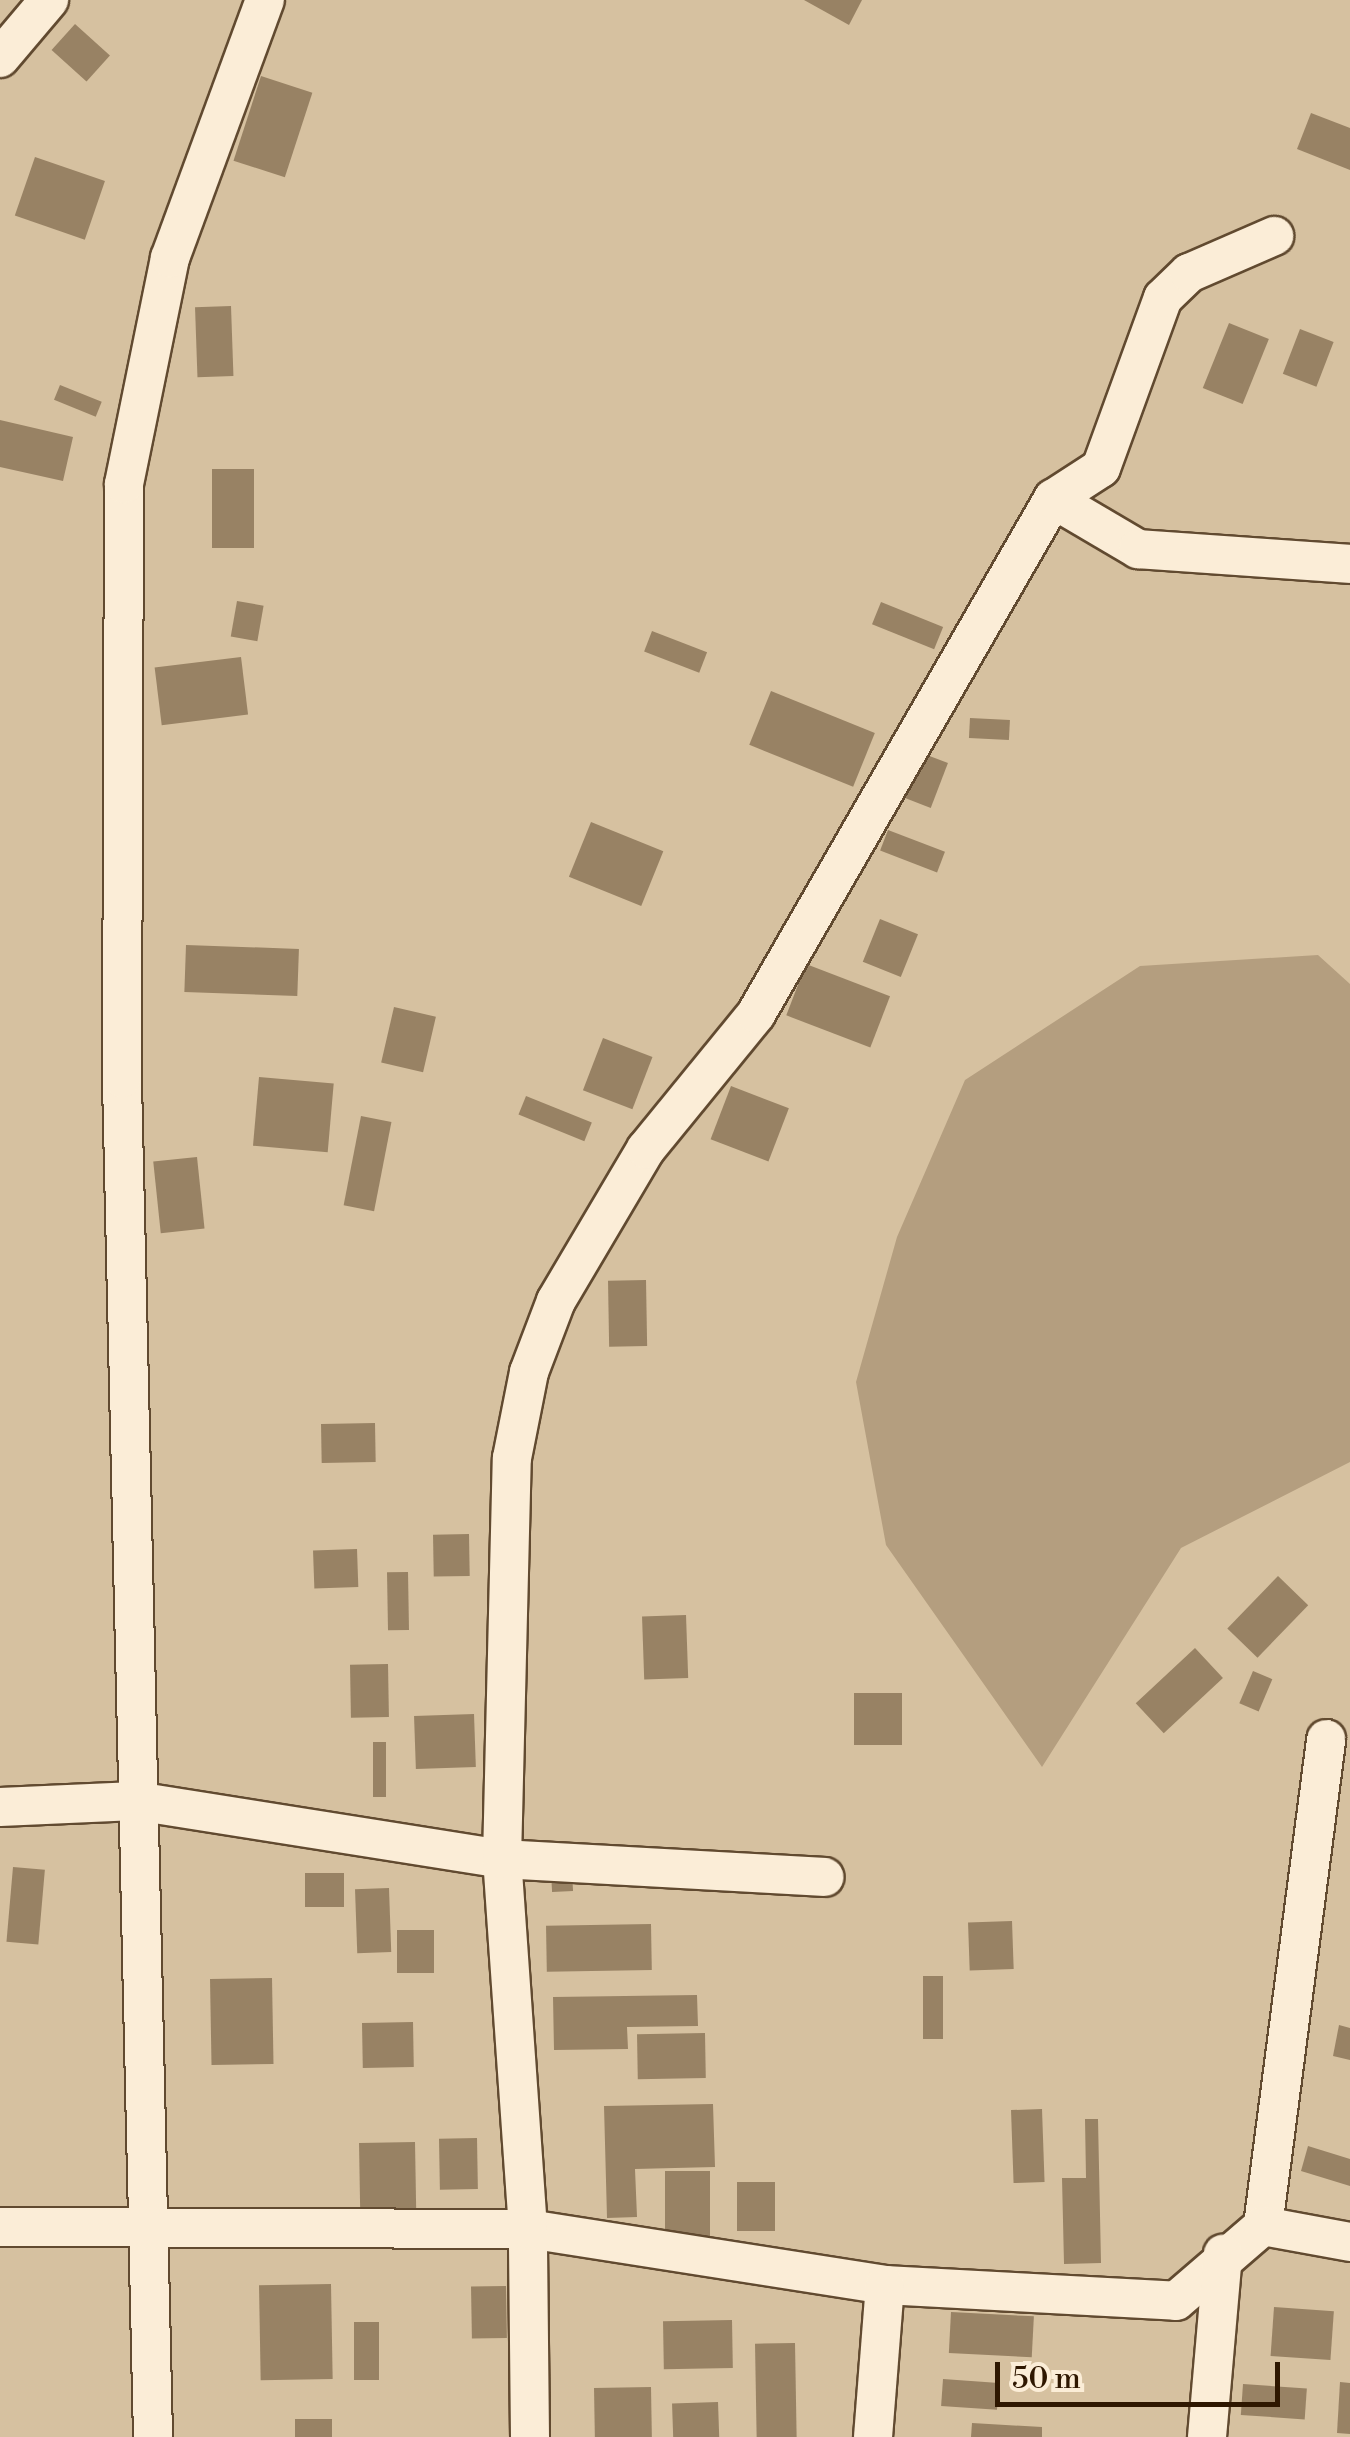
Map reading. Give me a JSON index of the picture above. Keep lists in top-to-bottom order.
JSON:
{
  "scale_bar": "50 m"
}
